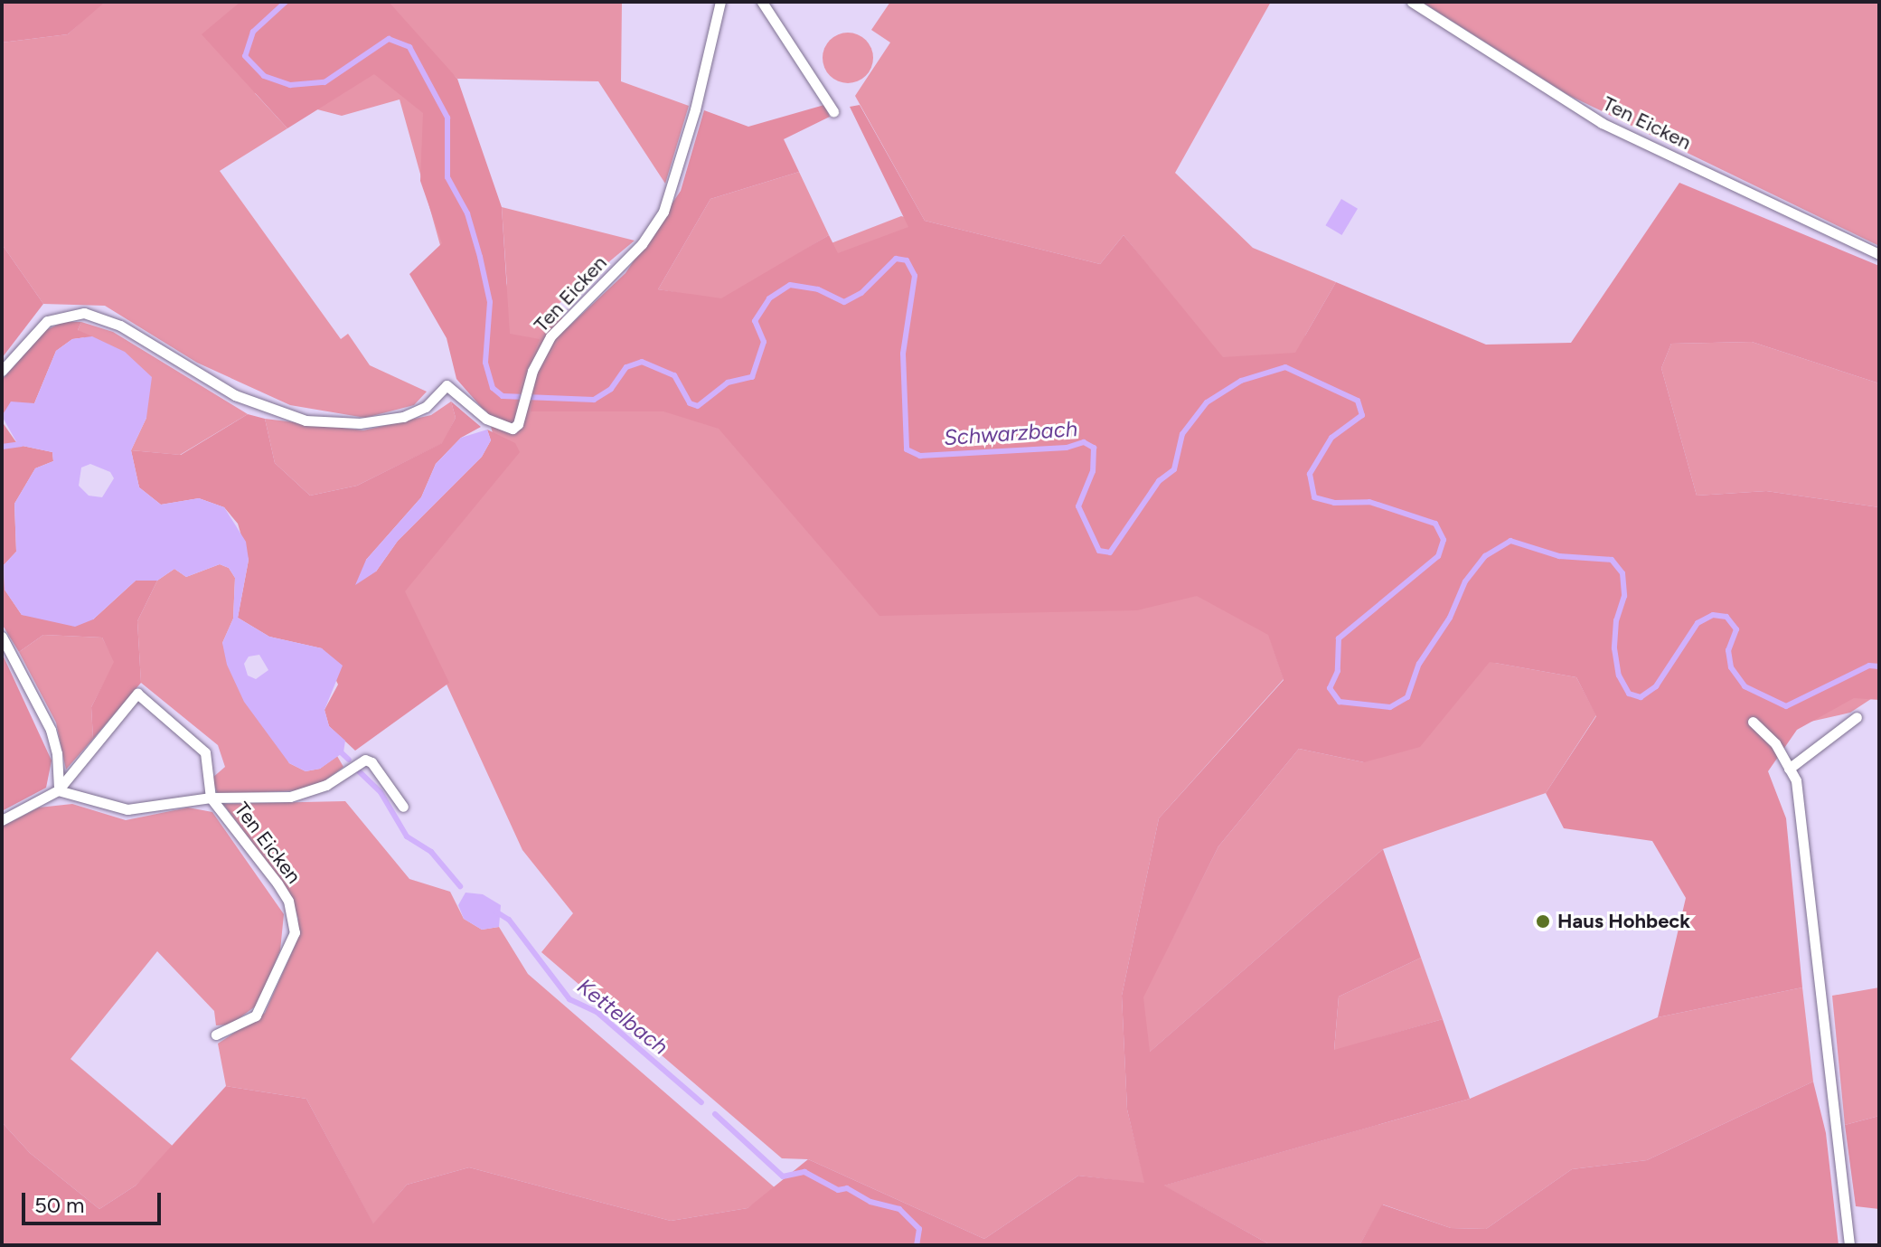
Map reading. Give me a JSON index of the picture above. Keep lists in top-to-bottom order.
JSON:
{
  "streets": {
    "lane": ["Ten Eicken"]
  },
  "water": ["Schwarzbach", "Kettelbach"],
  "places": ["Haus Hohbeck"],
  "scale_bar": "50 m"
}
